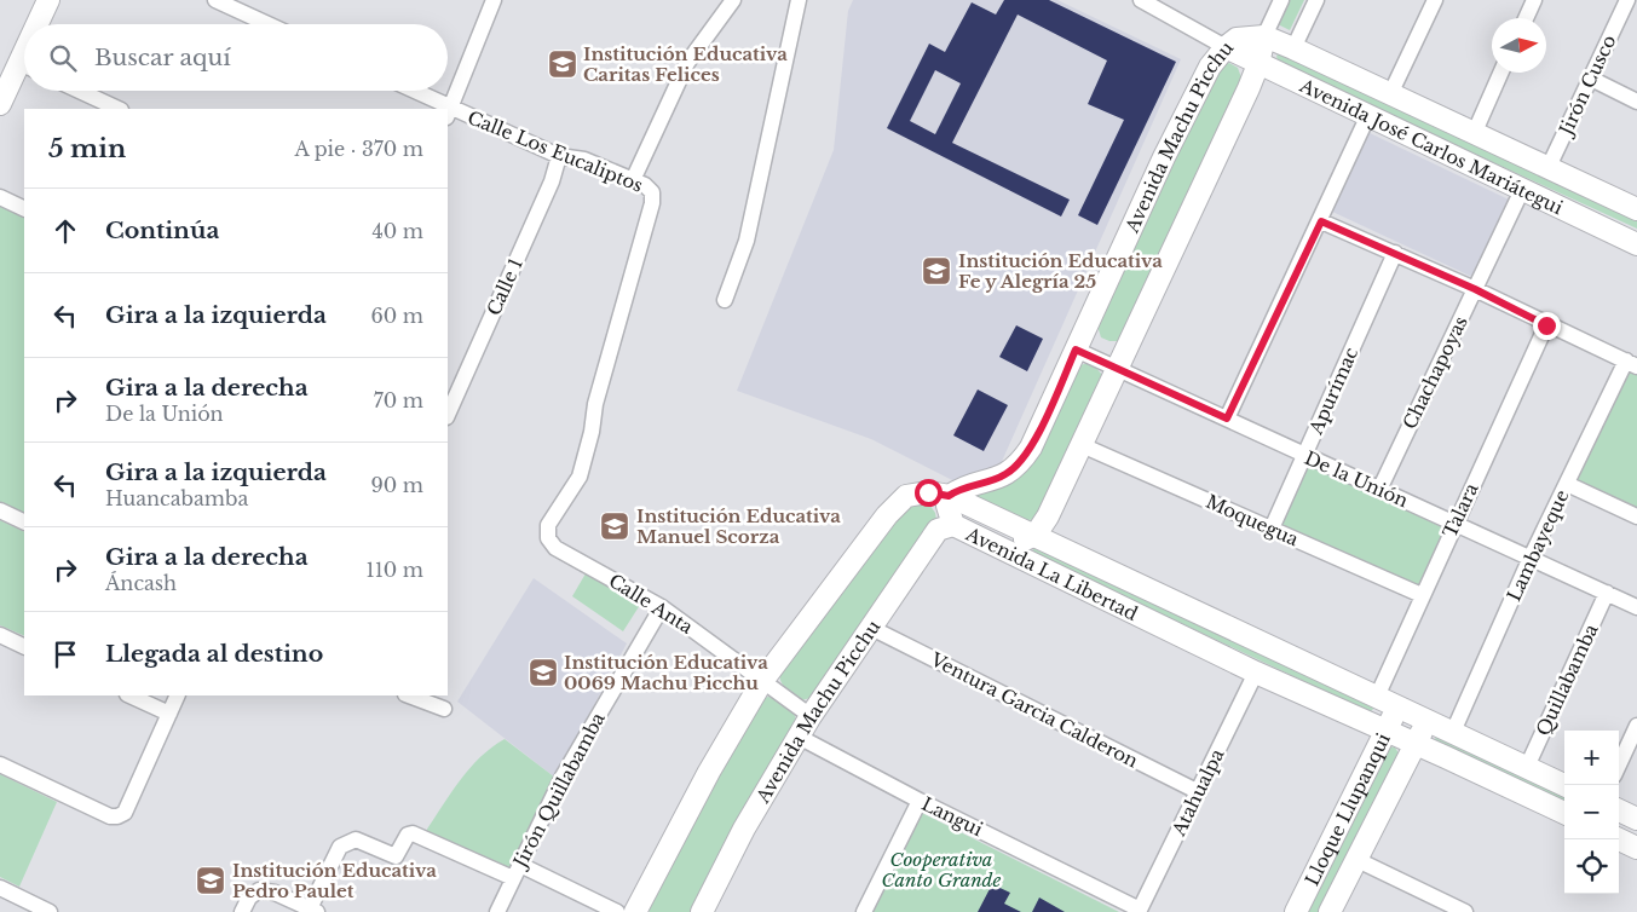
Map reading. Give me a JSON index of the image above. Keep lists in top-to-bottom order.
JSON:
{
  "streets": {
    "street": [
      "Jirón Cusco",
      "Avenida Machu Picchu",
      "Avenida José Carlos Mariátegui",
      "Calle Los Eucaliptos",
      "Calle 1",
      "Chachapoyas",
      "Apurímac",
      "De la Unión",
      "Talara",
      "Moquegua",
      "Lambayeque",
      "Avenida La Libertad",
      "Calle Anta",
      "Quillabamba",
      "Ventura Garcia Calderon",
      "Jirón Quillabamba",
      "Atahualpa",
      "Lloque Llupanqui",
      "Langui"
    ]
  },
  "crossings": [
    ["Jirón Cusco", "Avenida José Carlos Mariátegui"],
    ["Avenida Machu Picchu", "Avenida José Carlos Mariátegui"],
    ["Avenida Machu Picchu", "De la Unión"],
    ["Avenida Machu Picchu", "Moquegua"],
    ["Avenida Machu Picchu", "Avenida La Libertad"],
    ["Avenida Machu Picchu", "Calle Anta"],
    ["Avenida Machu Picchu", "Ventura Garcia Calderon"],
    ["Avenida Machu Picchu", "Langui"],
    ["Avenida José Carlos Mariátegui", "Chachapoyas"],
    ["Calle Los Eucaliptos", "Calle 1"],
    ["Calle Los Eucaliptos", "Calle Anta"],
    ["Chachapoyas", "De la Unión"],
    ["Apurímac", "De la Unión"],
    ["Apurímac", "Moquegua"],
    ["De la Unión", "Talara"],
    ["De la Unión", "Lambayeque"],
    ["De la Unión", "Quillabamba"],
    ["Talara", "Moquegua"],
    ["Talara", "Avenida La Libertad"],
    ["Lambayeque", "Avenida La Libertad"],
    ["Avenida La Libertad", "Quillabamba"],
    ["Avenida La Libertad", "Atahualpa"],
    ["Avenida La Libertad", "Lloque Llupanqui"],
    ["Calle Anta", "Jirón Quillabamba"],
    ["Ventura Garcia Calderon", "Atahualpa"],
    ["Atahualpa", "Langui"]
  ],
  "parks": ["Cooperativa Canto Grande"],
  "places": {
    "school or university": [
      "Institución Educativa Caritas Felices",
      "Institución Educativa Fe y Alegría 25",
      "Institución Educativa Manuel Scorza",
      "Institución Educativa 0069 Machu Picchu",
      "Institución Educativa Pedro Paulet"
    ]
  },
  "north": "right",
  "page": {
    "search": "Buscar aquí",
    "heading": ["5 min", "A pie · 370 m"],
    "list": [
      ["Continúa", "40 m"],
      ["Gira a la izquierda", "60 m"],
      ["Gira a la derecha", "De la Unión", "70 m"],
      ["Gira a la izquierda", "Huancabamba", "90 m"],
      ["Gira a la derecha", "Áncash", "110 m"],
      "Llegada al destino"
    ],
    "map_buttons": ["+", "−"]
  }
}
